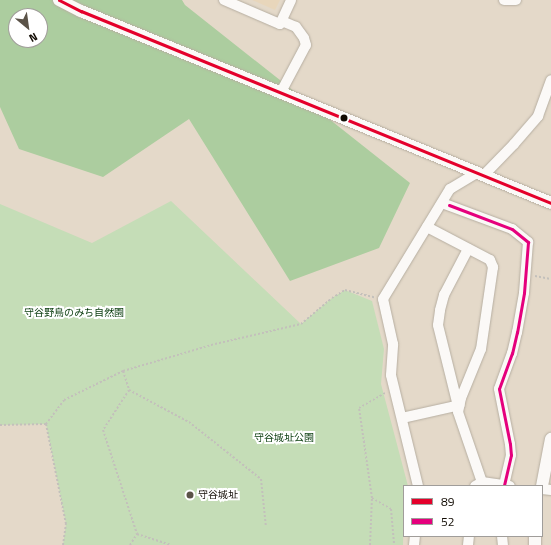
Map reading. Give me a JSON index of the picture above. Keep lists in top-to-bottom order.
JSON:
{
  "parks": ["守谷野鳥のみち自然園", "守谷城址公園"],
  "places": ["守谷城址"],
  "lines": ["transit line 89", "transit line 52"],
  "legend": ["89", "52"],
  "north": "bottom right"
}
